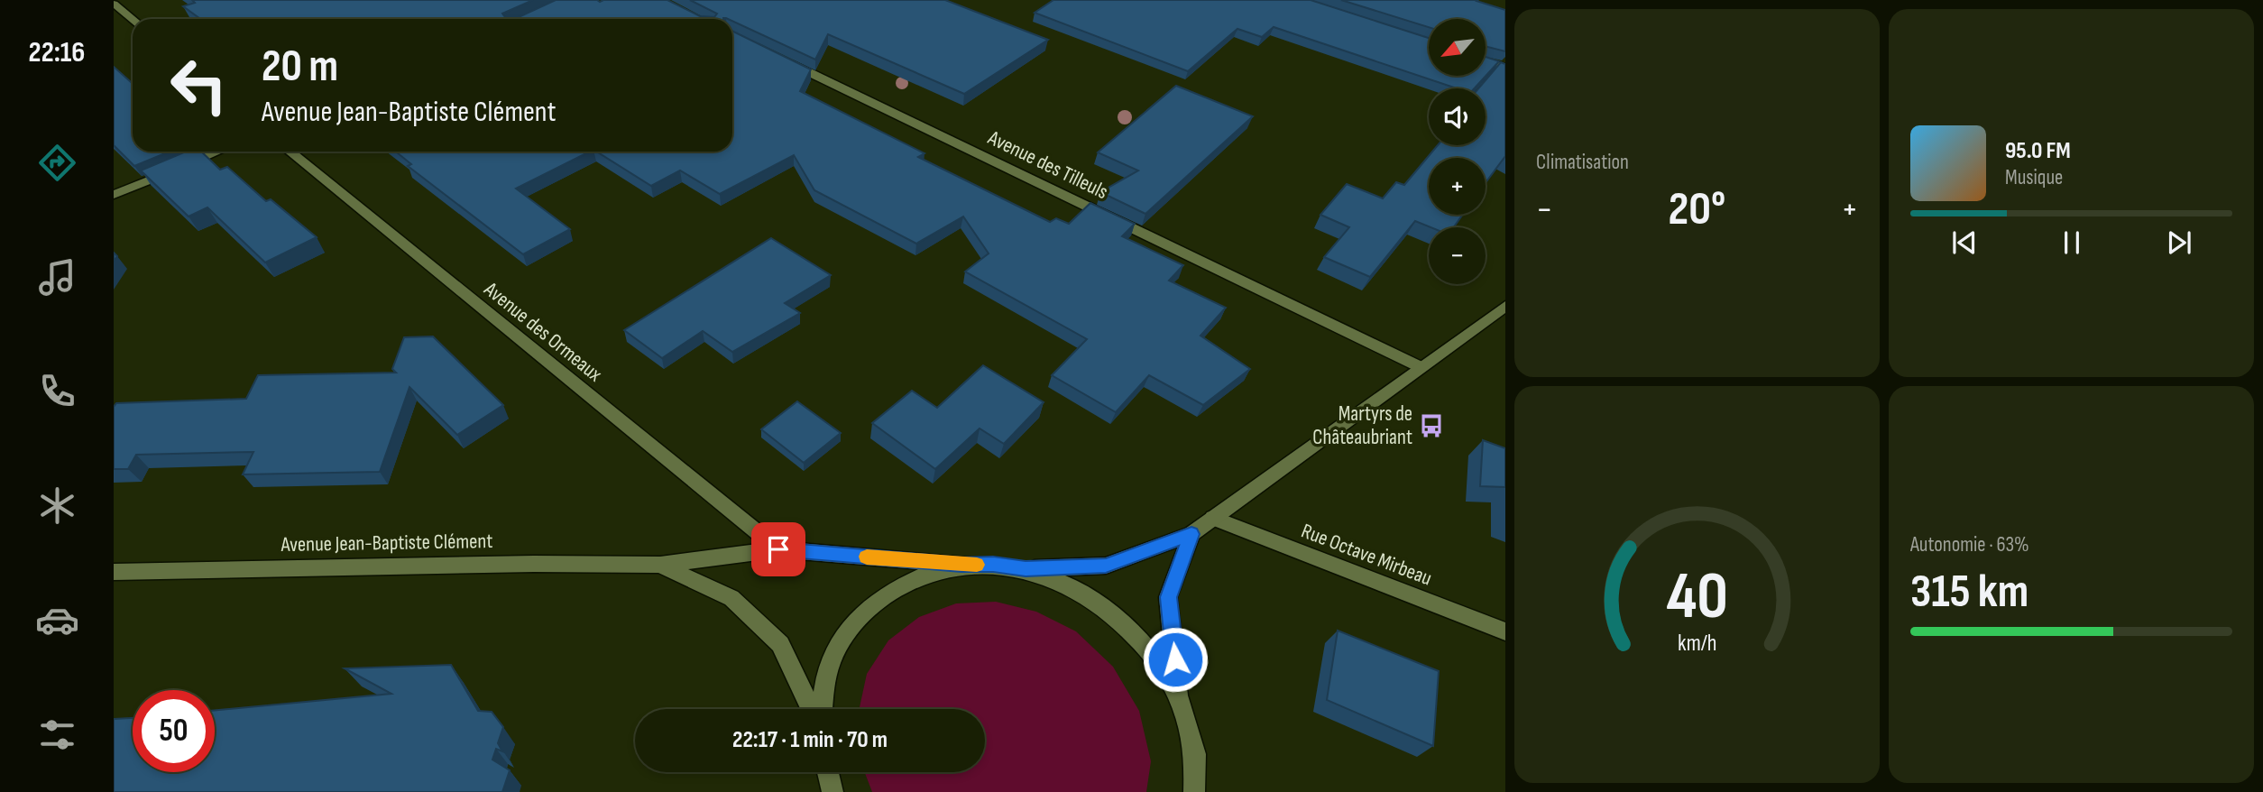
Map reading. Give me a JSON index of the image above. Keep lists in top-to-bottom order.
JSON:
{
  "streets": {
    "street": [
      "Avenue des Tilleuls",
      "Avenue des Ormeaux",
      "Avenue Jean-Baptiste Clément",
      "Rue Octave Mirbeau"
    ]
  },
  "crossings": [
    ["Avenue des Ormeaux", "Avenue Jean-Baptiste Clément"]
  ],
  "places": {
    "bus stop": ["Martyrs de Châteaubriant"]
  },
  "north": "bottom left",
  "page": {
    "tabs": "22:16",
    "tile": [
      "Climatisation",
      ["Autonomie · 63%", "315 km"]
    ],
    "map_buttons": ["+", "−"],
    "turn": ["20 m", "Avenue Jean-Baptiste Clément"],
    "song": ["95.0 FM", "Musique"],
    "heat": ["−", "20°", "+"],
    "limit": "50",
    "trip": "22:17 · 1 min · 70 m",
    "gauge": ["40", "km/h"]
  }
}
